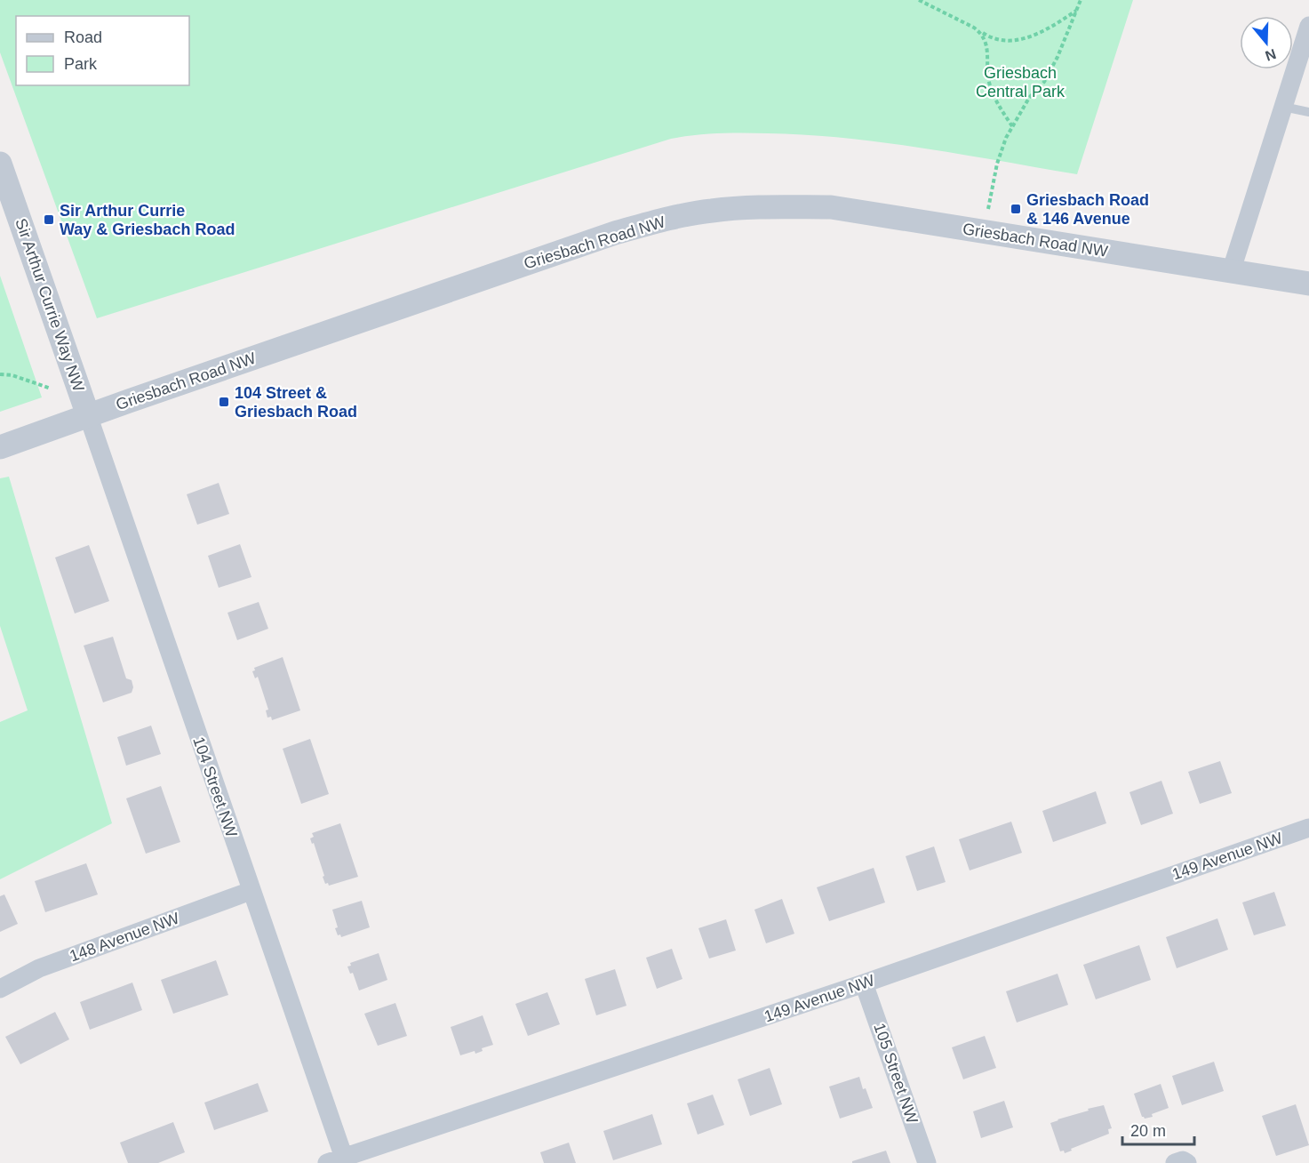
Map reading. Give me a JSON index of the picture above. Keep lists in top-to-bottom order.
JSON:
{
  "streets": {
    "street": [
      "Griesbach Road NW",
      "Sir Arthur Currie Way NW",
      "104 Street NW",
      "149 Avenue NW",
      "148 Avenue NW",
      "105 Street NW"
    ]
  },
  "crossings": [
    ["Griesbach Road NW", "Sir Arthur Currie Way NW"],
    ["Griesbach Road NW", "104 Street NW"],
    ["Sir Arthur Currie Way NW", "104 Street NW"],
    ["104 Street NW", "149 Avenue NW"],
    ["104 Street NW", "148 Avenue NW"],
    ["149 Avenue NW", "105 Street NW"]
  ],
  "parks": ["Griesbach Central Park"],
  "places": {
    "transit": ["Griesbach Road & 146 Avenue", "Sir Arthur Currie Way & Griesbach Road", "104 Street & Griesbach Road"]
  },
  "legend": ["Road", "Park"],
  "scale_bar": "20 m",
  "north": "bottom"
}
